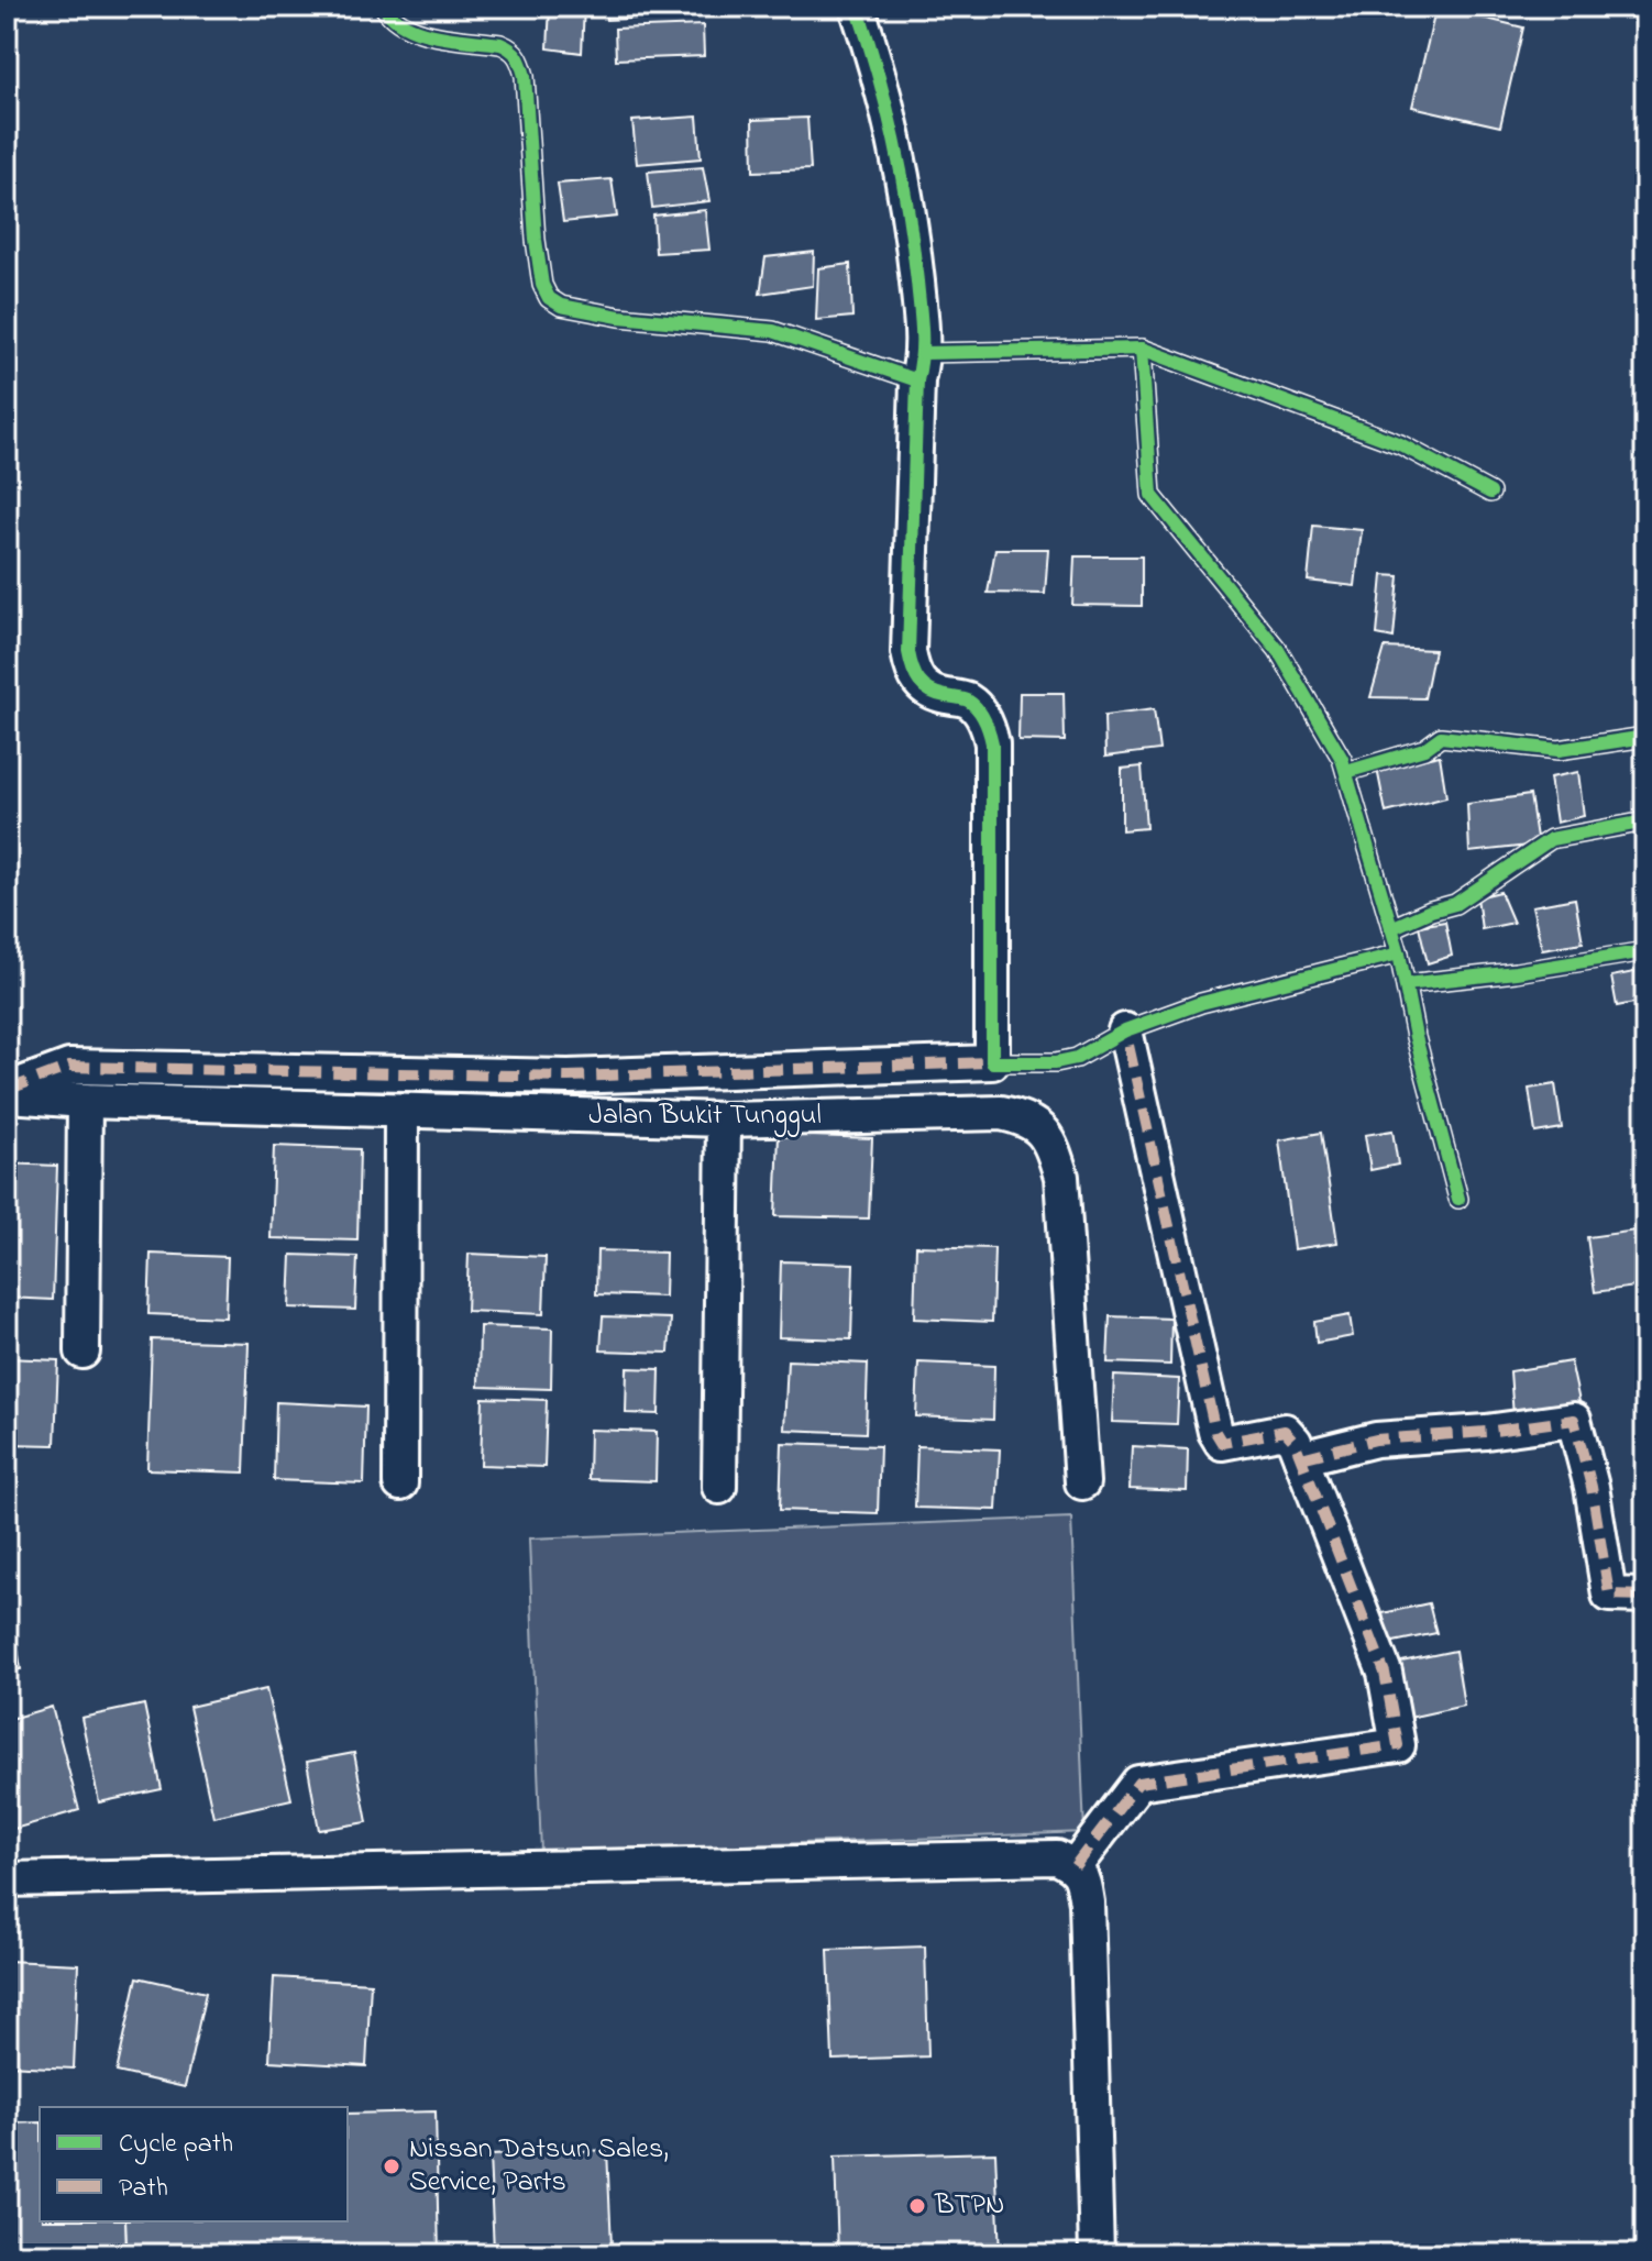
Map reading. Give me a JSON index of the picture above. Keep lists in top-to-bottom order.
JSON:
{
  "streets": {
    "street": ["Jalan Bukit Tunggul"]
  },
  "places": ["Nissan Datsun Sales, Service, Parts", "BTPN"],
  "legend": ["Cycle path", "Path"]
}
